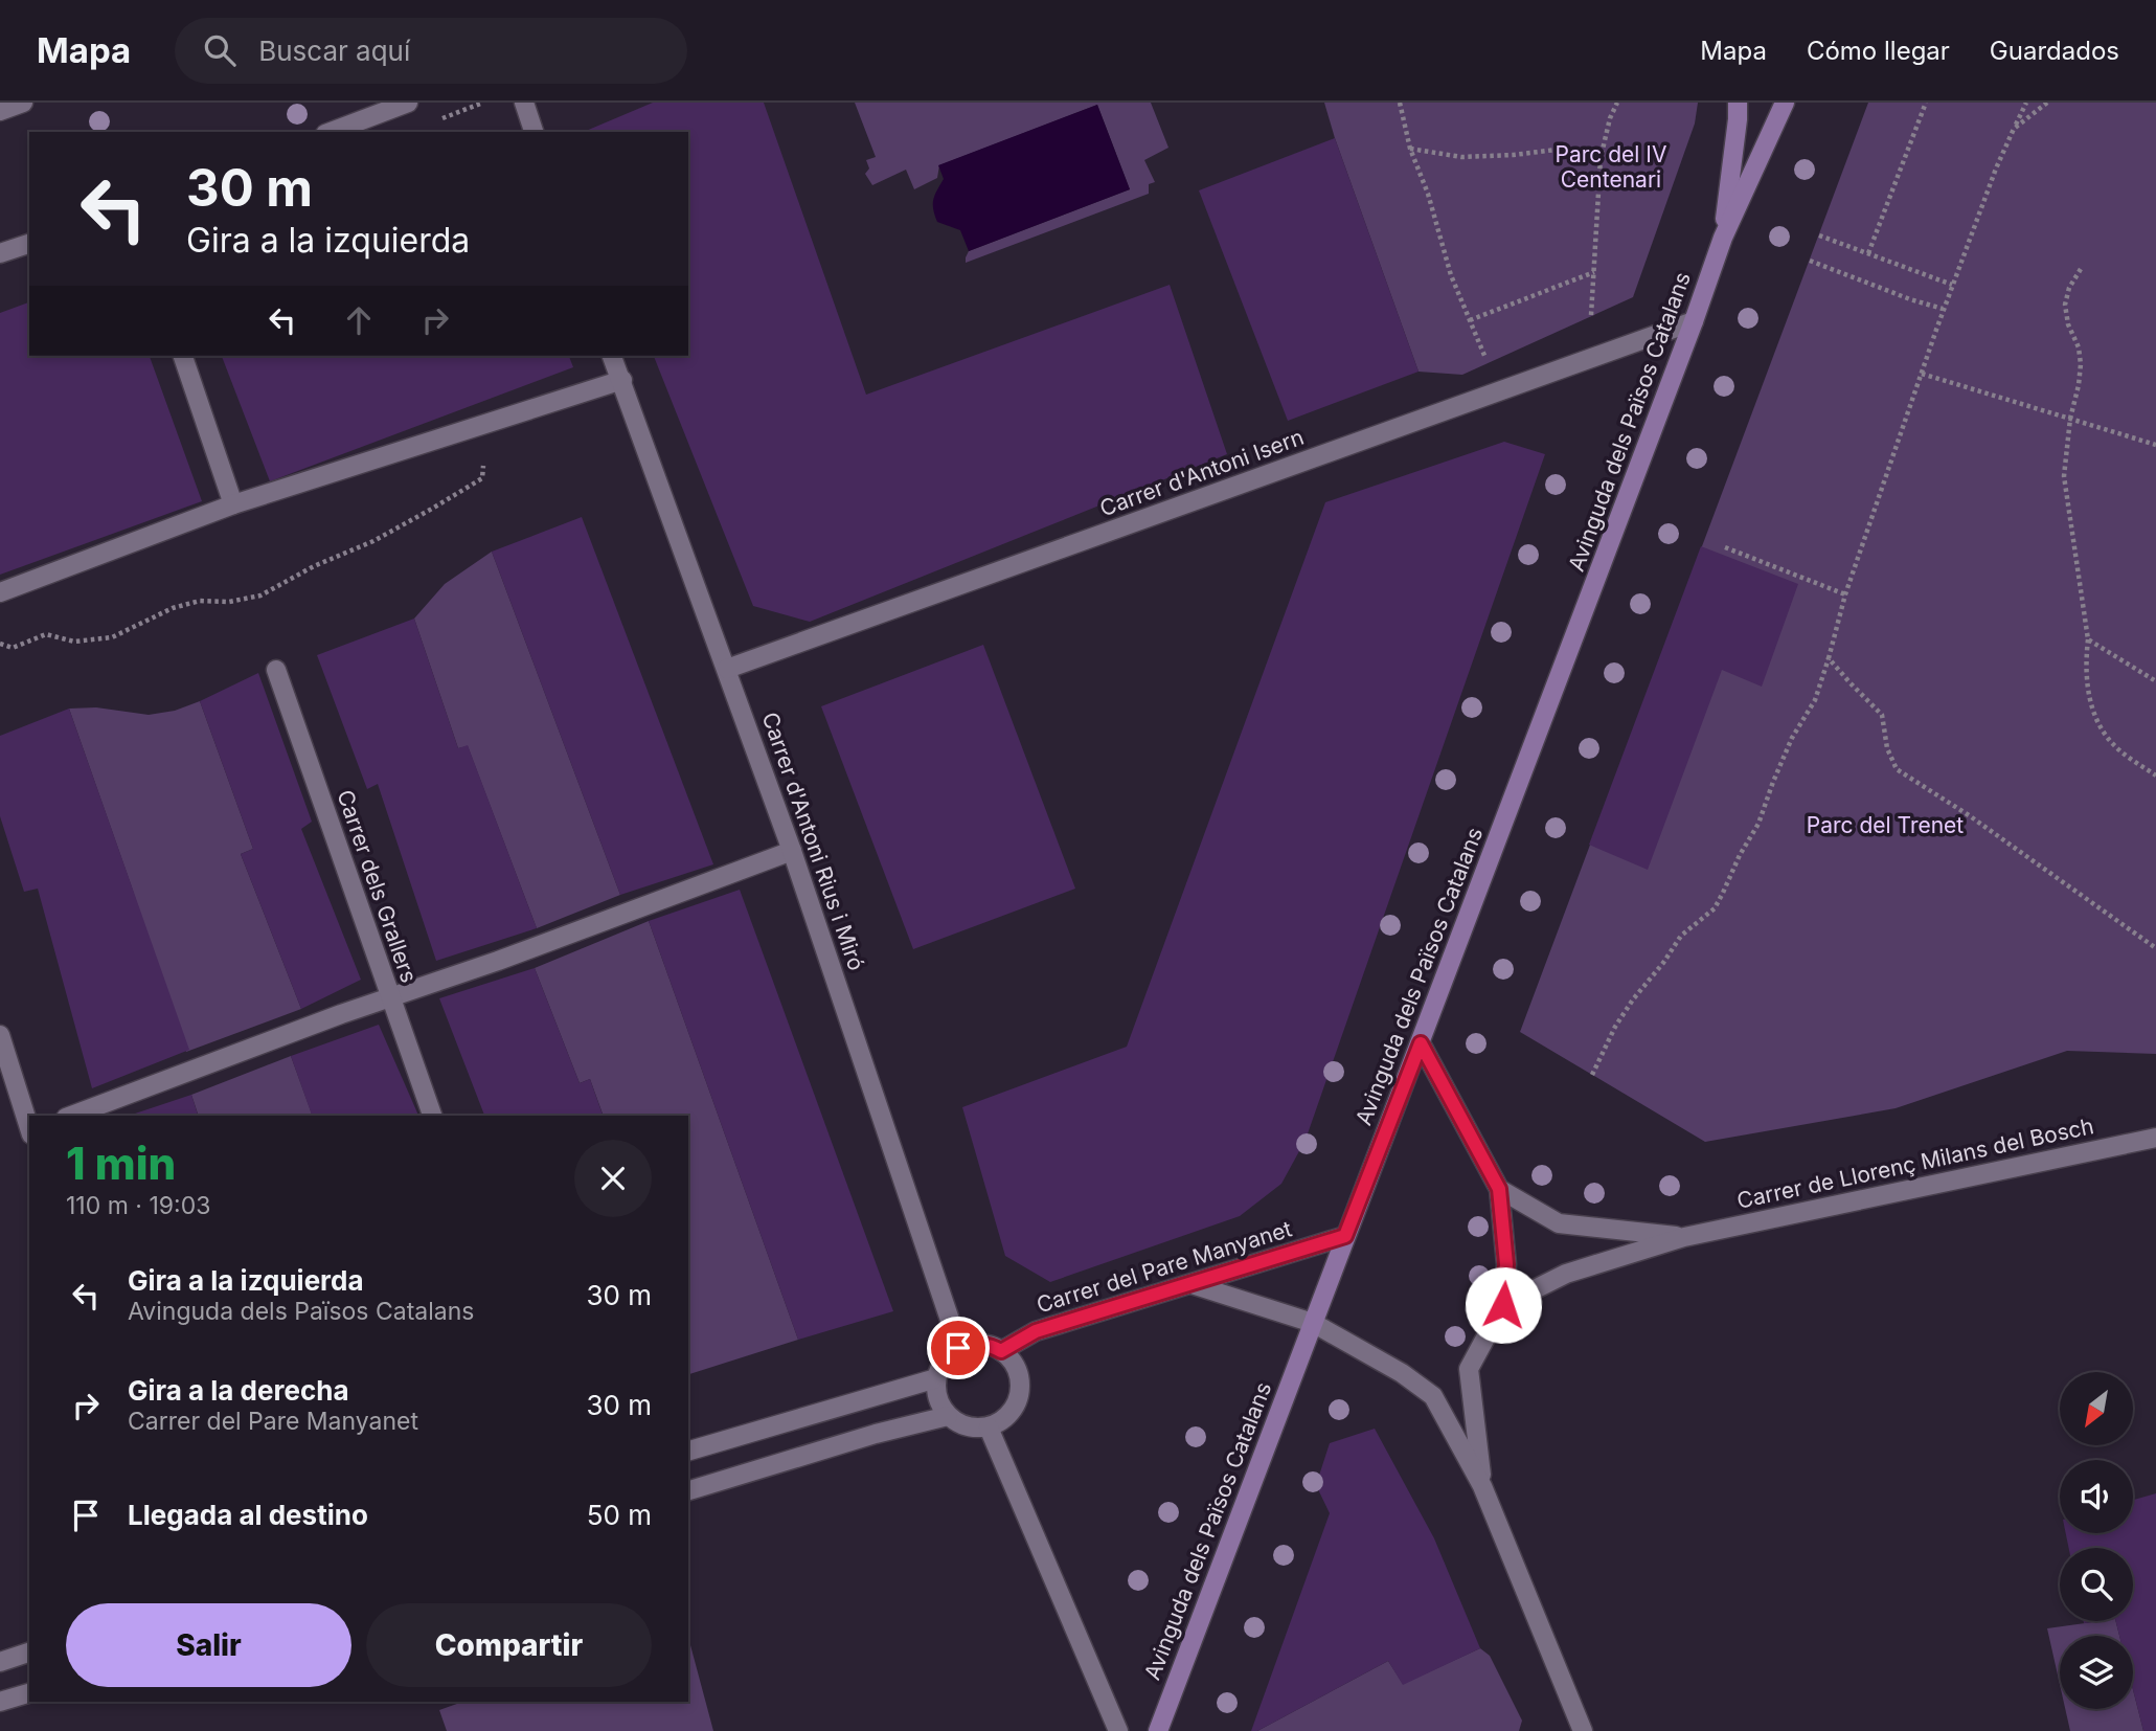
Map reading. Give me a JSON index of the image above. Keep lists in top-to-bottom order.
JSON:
{
  "streets": {
    "main road": ["Avinguda dels Països Catalans"],
    "street": [
      "Carrer d'Antoni Isern",
      "Carrer d'Antoni Rius i Miró",
      "Carrer dels Grallers",
      "Carrer de Llorenç Milans del Bosch",
      "Carrer del Pare Manyanet"
    ]
  },
  "crossings": [
    ["Avinguda dels Països Catalans", "Carrer d'Antoni Isern"],
    ["Avinguda dels Països Catalans", "Carrer del Pare Manyanet"],
    ["Carrer d'Antoni Isern", "Carrer d'Antoni Rius i Miró"],
    ["Carrer d'Antoni Rius i Miró", "Carrer del Pare Manyanet"]
  ],
  "parks": ["Parc del IV Centenari", "Parc del Trenet"],
  "north": "bottom left",
  "page": {
    "header": "Mapa",
    "search": "Buscar aquí",
    "nav": ["Mapa", "Cómo llegar", "Guardados"],
    "turn": ["30 m", "Gira a la izquierda"],
    "heading": ["1 min", "110 m · 19:03"],
    "list": [
      {
        "name": "Gira a la izquierda",
        "note": "Avinguda dels Països Catalans",
        "value": "30 m"
      },
      {
        "name": "Gira a la derecha",
        "note": "Carrer del Pare Manyanet",
        "value": "30 m"
      },
      {
        "name": "Llegada al destino",
        "value": "50 m"
      }
    ],
    "buttons": ["Salir", "Compartir"]
  }
}
